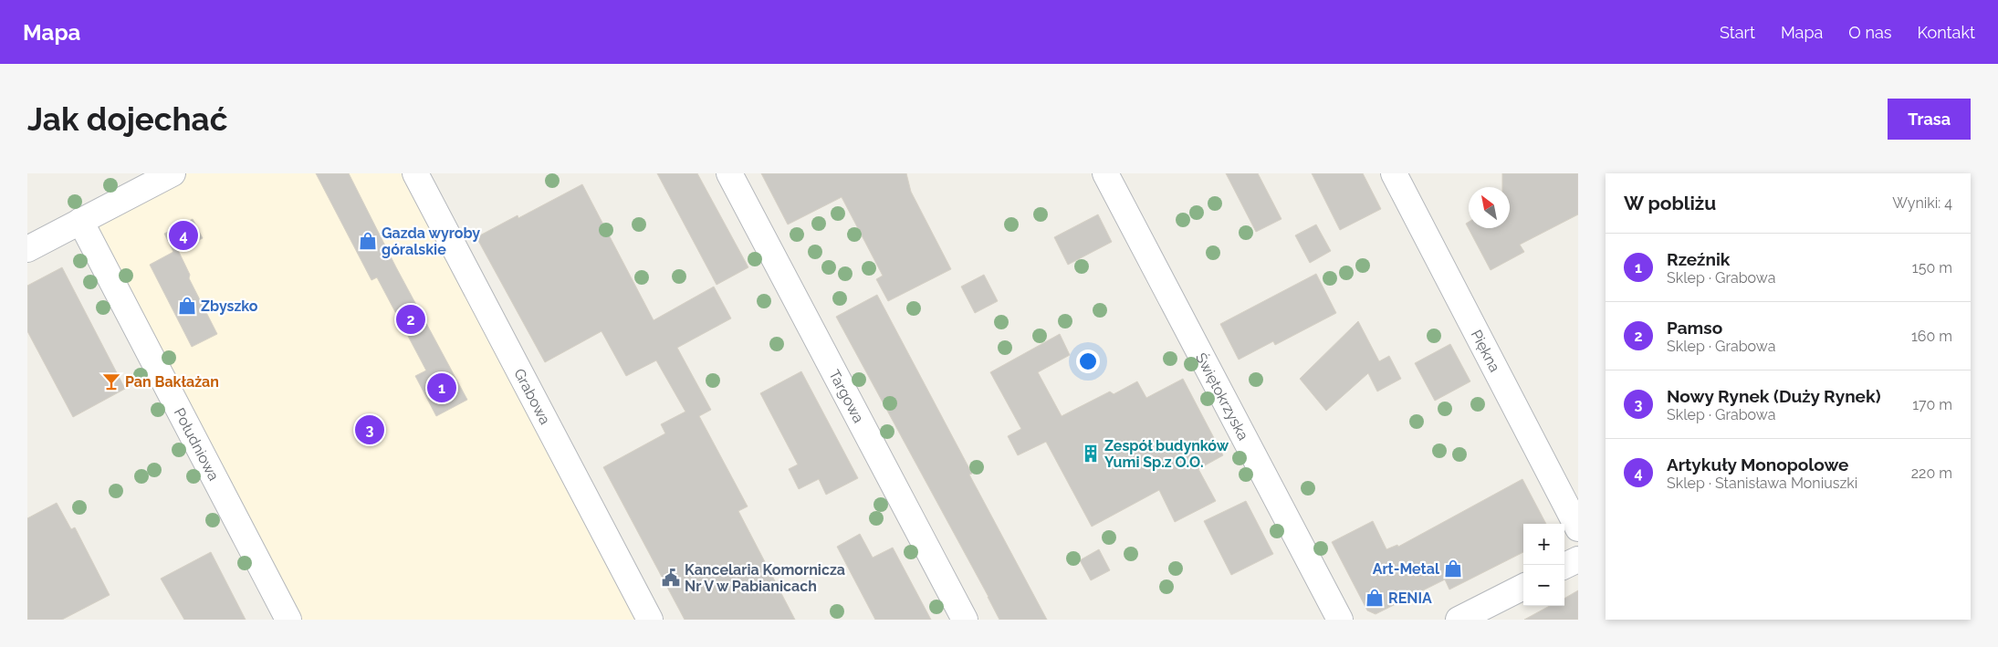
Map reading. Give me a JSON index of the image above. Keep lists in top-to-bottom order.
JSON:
{
  "streets": {
    "street": [
      "Piękna",
      "Grabowa",
      "Targowa",
      "Świętokrzyska",
      "Południowa"
    ]
  },
  "places": {
    "shop": [
      "Gazda wyroby góralskie",
      "Zbyszko",
      "Art-Metal",
      "RENIA"
    ],
    "bar": ["Pan Bakłażan"],
    "building": ["Zespół budynków Yumi Sp.z O.O."],
    "public building": ["Kancelaria Komornicza Nr V w Pabianicach"]
  },
  "north": "top left",
  "page": {
    "header": "Mapa",
    "nav": [
      "Start",
      "Mapa",
      "O nas",
      "Kontakt"
    ],
    "buttons": "Trasa",
    "title": "Jak dojechać",
    "heading": ["W pobliżu", "Wyniki: 4"],
    "pins": [
      "4",
      "2",
      "1",
      "3"
    ],
    "list": [
      {
        "mark": "1",
        "name": "Rzeźnik",
        "note": "Sklep · Grabowa",
        "value": "150 m"
      },
      {
        "mark": "2",
        "name": "Pamso",
        "note": "Sklep · Grabowa",
        "value": "160 m"
      },
      {
        "mark": "3",
        "name": "Nowy Rynek (Duży Rynek)",
        "note": "Sklep · Grabowa",
        "value": "170 m"
      },
      {
        "mark": "4",
        "name": "Artykuły Monopolowe",
        "note": "Sklep · Stanisława Moniuszki",
        "value": "220 m"
      }
    ],
    "map_buttons": ["+", "−"]
  }
}
